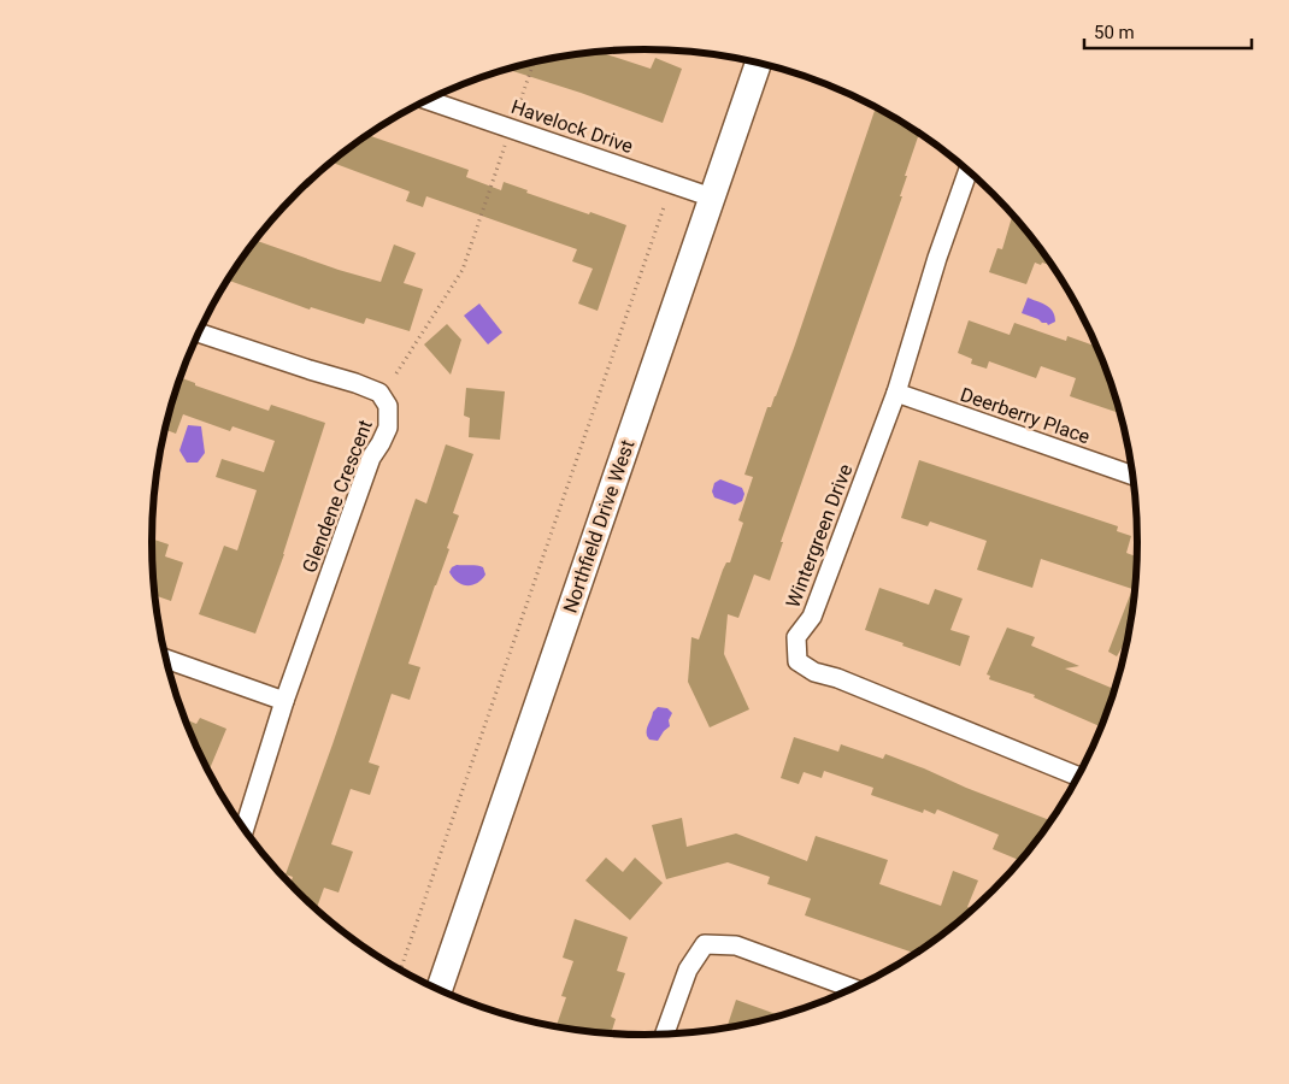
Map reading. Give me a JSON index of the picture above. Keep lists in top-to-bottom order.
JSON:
{
  "streets": {
    "main road": ["Northfield Drive West"],
    "street": [
      "Havelock Drive",
      "Deerberry Place",
      "Glendene Crescent",
      "Wintergreen Drive"
    ]
  },
  "crossings": [
    ["Havelock Drive", "Northfield Drive West"],
    ["Deerberry Place", "Wintergreen Drive"]
  ],
  "scale_bar": "50 m"
}
